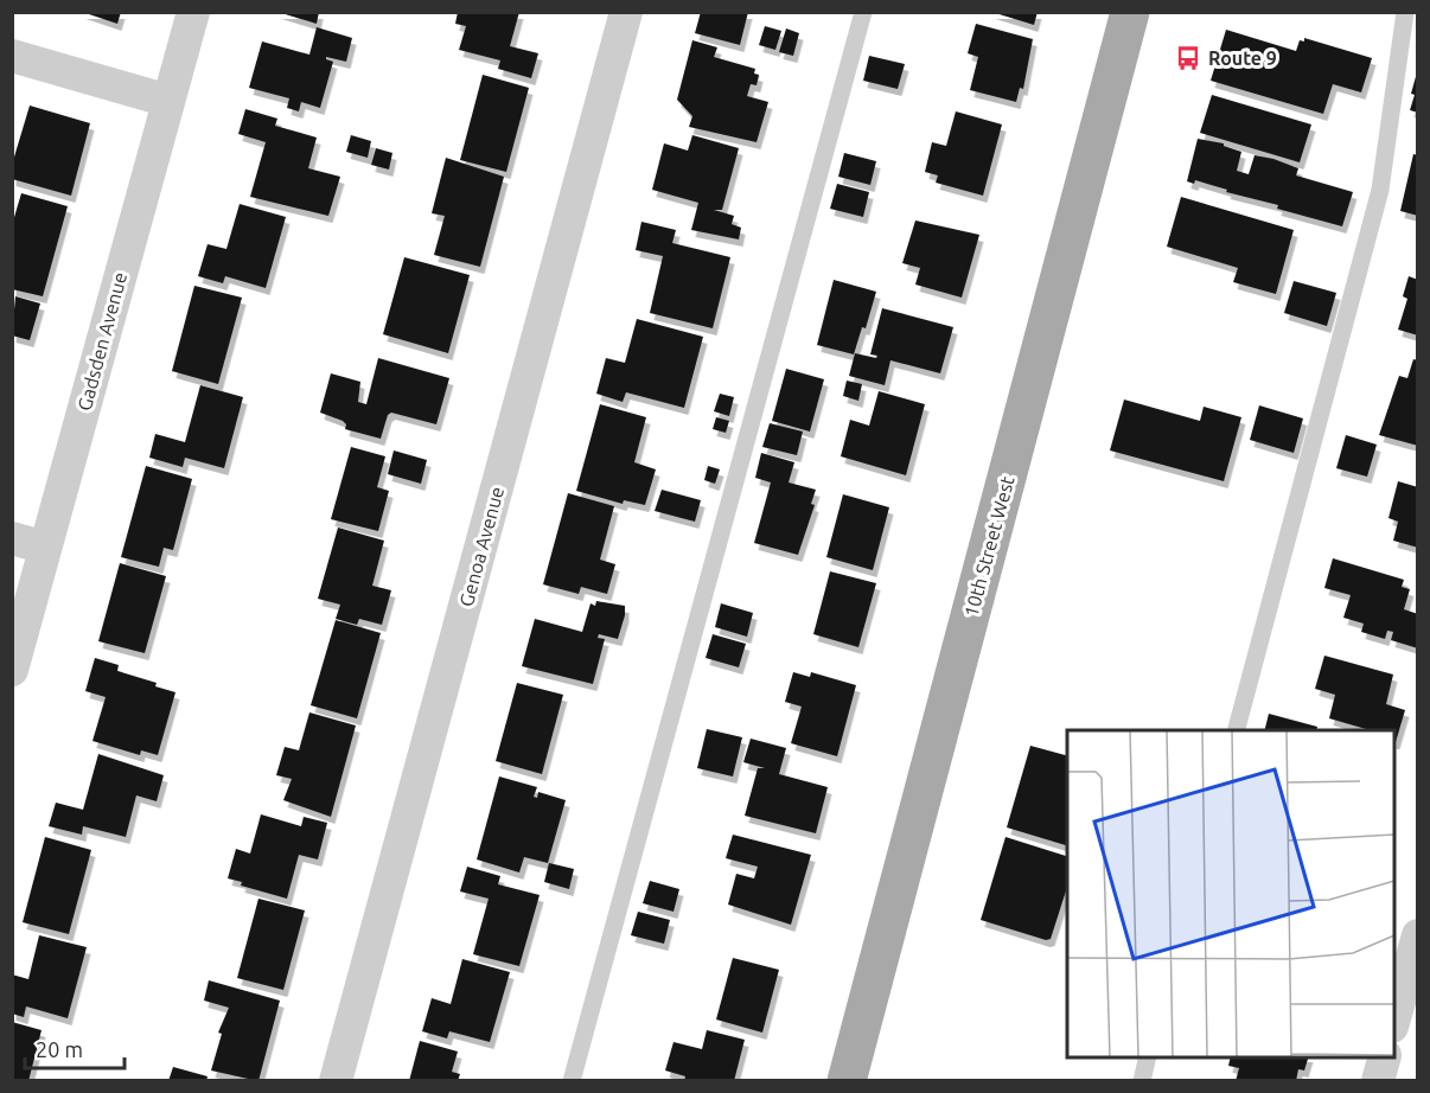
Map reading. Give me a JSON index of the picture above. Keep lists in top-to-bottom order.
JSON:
{
  "streets": {
    "main road": ["10th Street West"],
    "street": ["Gadsden Avenue", "Genoa Avenue"]
  },
  "places": {
    "bus stop": ["Route 9"]
  },
  "scale_bar": "20 m"
}
